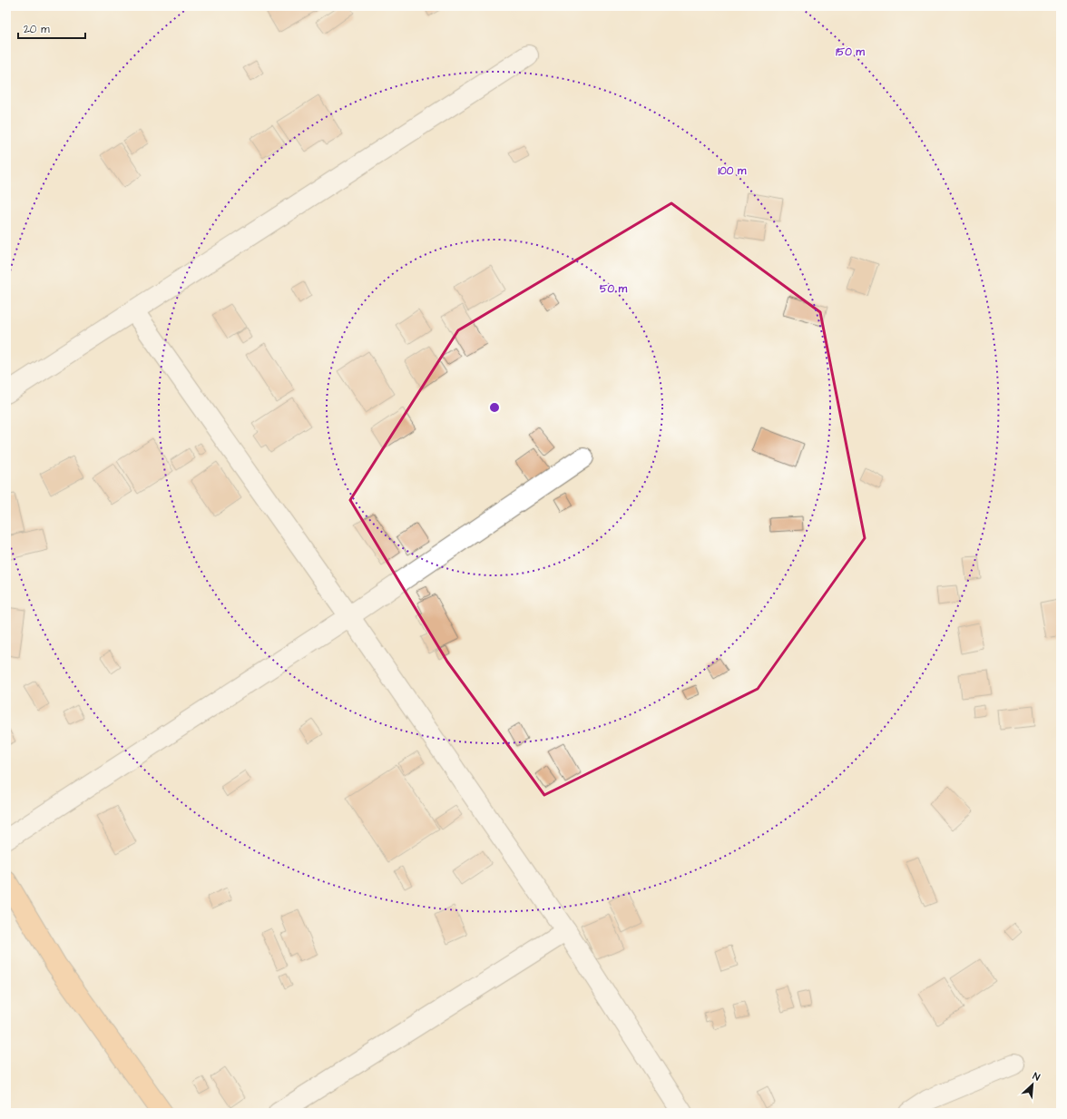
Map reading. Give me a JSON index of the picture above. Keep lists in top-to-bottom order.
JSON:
{
  "scale_bar": "20 m",
  "north": "top right",
  "rings": ["150 m", "100 m", "50 m"]
}
